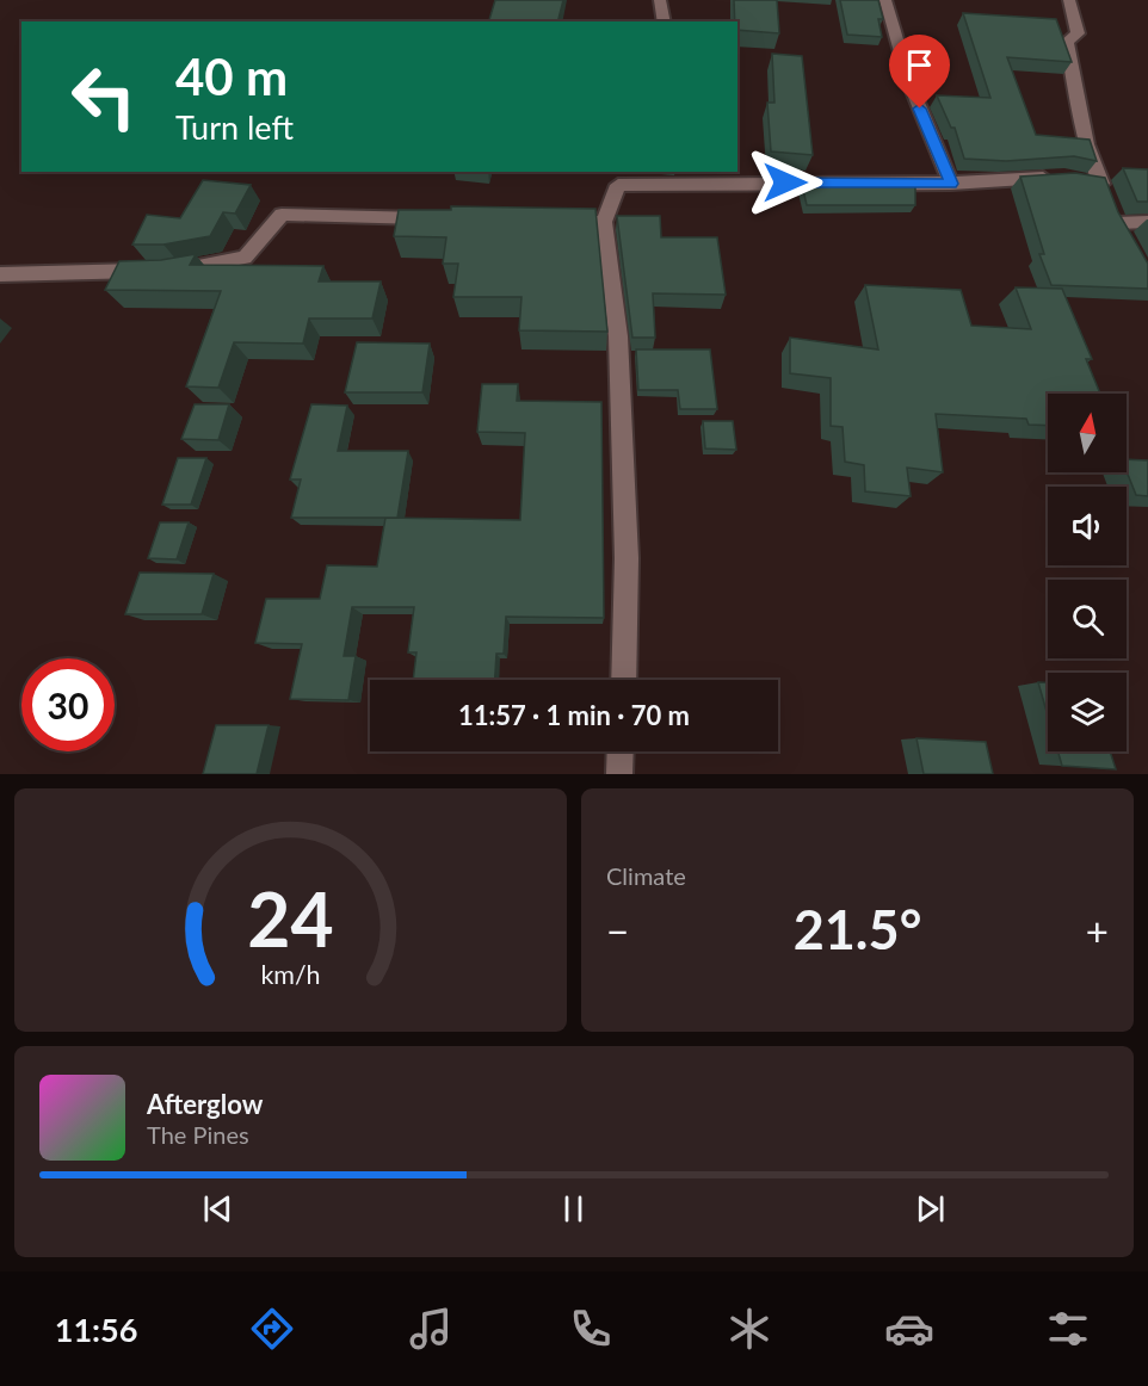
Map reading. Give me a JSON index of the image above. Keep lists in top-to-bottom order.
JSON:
{
  "north": "top",
  "page": {
    "turn": ["40 m", "Turn left"],
    "limit": "30",
    "trip": "11:57 · 1 min · 70 m",
    "tile": "Climate",
    "heat": ["−", "21.5°", "+"],
    "song": ["Afterglow", "The Pines"],
    "tabs": "11:56",
    "gauge": ["24", "km/h"]
  }
}
